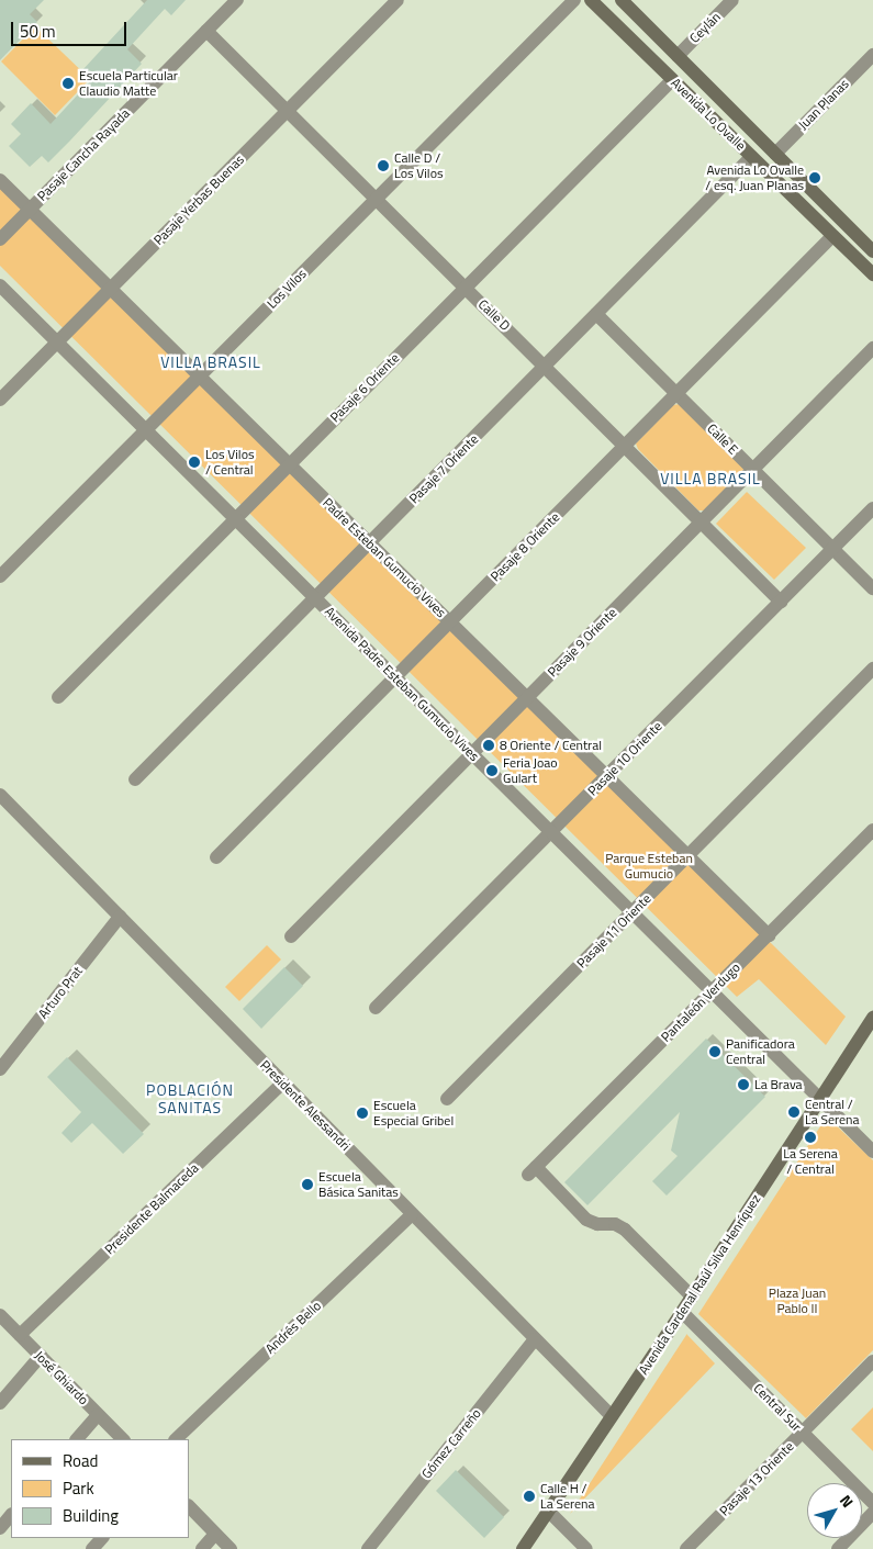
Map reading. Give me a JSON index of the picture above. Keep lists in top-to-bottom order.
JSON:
{
  "streets": {
    "main road": ["Avenida Lo Ovalle", "Avenida Cardenal Raúl Silva Henríquez"],
    "street": [
      "Ceylán",
      "Juan Planas",
      "Pasaje Cancha Rayada",
      "Pasaje Yerbas Buenas",
      "Los Vilos",
      "Calle D",
      "Pasaje 6 Oriente",
      "Calle E",
      "Pasaje 7 Oriente",
      "Pasaje 8 Oriente",
      "Padre Esteban Gumucio Vives",
      "Pasaje 9 Oriente",
      "Avenida Padre Esteban Gumucio Vives",
      "Pasaje 10 Oriente",
      "Pasaje 11 Oriente",
      "Arturo Prat",
      "Pantaleón Verdugo",
      "Presidente Alessandri",
      "Presidente Balmaceda",
      "Andrés Bello",
      "José Ghiardo",
      "Central Sur",
      "Gómez Carreño",
      "Pasaje 13 Oriente"
    ]
  },
  "crossings": [
    ["Ceylán", "Avenida Lo Ovalle"],
    ["Juan Planas", "Avenida Lo Ovalle"],
    ["Avenida Lo Ovalle", "Pasaje 6 Oriente"],
    ["Avenida Lo Ovalle", "Pasaje 7 Oriente"],
    ["Avenida Lo Ovalle", "Pasaje 8 Oriente"],
    ["Pasaje Cancha Rayada", "Calle D"],
    ["Pasaje Cancha Rayada", "Padre Esteban Gumucio Vives"],
    ["Pasaje Yerbas Buenas", "Calle D"],
    ["Pasaje Yerbas Buenas", "Padre Esteban Gumucio Vives"],
    ["Pasaje Yerbas Buenas", "Avenida Padre Esteban Gumucio Vives"],
    ["Los Vilos", "Calle D"],
    ["Los Vilos", "Padre Esteban Gumucio Vives"],
    ["Los Vilos", "Avenida Padre Esteban Gumucio Vives"],
    ["Calle D", "Pasaje 6 Oriente"],
    ["Calle D", "Pasaje 7 Oriente"],
    ["Calle D", "Pasaje 8 Oriente"],
    ["Calle D", "Pasaje 9 Oriente"],
    ["Calle D", "Pasaje 10 Oriente"],
    ["Pasaje 6 Oriente", "Padre Esteban Gumucio Vives"],
    ["Pasaje 6 Oriente", "Avenida Padre Esteban Gumucio Vives"],
    ["Calle E", "Pasaje 7 Oriente"],
    ["Calle E", "Pasaje 8 Oriente"],
    ["Calle E", "Pasaje 9 Oriente"],
    ["Calle E", "Pasaje 10 Oriente"],
    ["Pasaje 7 Oriente", "Padre Esteban Gumucio Vives"],
    ["Pasaje 7 Oriente", "Avenida Padre Esteban Gumucio Vives"],
    ["Pasaje 8 Oriente", "Padre Esteban Gumucio Vives"],
    ["Pasaje 8 Oriente", "Avenida Padre Esteban Gumucio Vives"],
    ["Padre Esteban Gumucio Vives", "Pasaje 9 Oriente"],
    ["Padre Esteban Gumucio Vives", "Pasaje 10 Oriente"],
    ["Padre Esteban Gumucio Vives", "Pasaje 11 Oriente"],
    ["Padre Esteban Gumucio Vives", "Pantaleón Verdugo"],
    ["Pasaje 9 Oriente", "Avenida Padre Esteban Gumucio Vives"],
    ["Avenida Padre Esteban Gumucio Vives", "Pasaje 10 Oriente"],
    ["Avenida Padre Esteban Gumucio Vives", "Pasaje 11 Oriente"],
    ["Avenida Padre Esteban Gumucio Vives", "Pantaleón Verdugo"],
    ["Avenida Padre Esteban Gumucio Vives", "Avenida Cardenal Raúl Silva Henríquez"],
    ["Arturo Prat", "Presidente Alessandri"],
    ["Pantaleón Verdugo", "Avenida Cardenal Raúl Silva Henríquez"],
    ["Presidente Alessandri", "Presidente Balmaceda"],
    ["Presidente Alessandri", "Avenida Cardenal Raúl Silva Henríquez"],
    ["Presidente Alessandri", "Andrés Bello"],
    ["Presidente Alessandri", "Gómez Carreño"],
    ["Presidente Balmaceda", "José Ghiardo"],
    ["Avenida Cardenal Raúl Silva Henríquez", "Central Sur"],
    ["Central Sur", "Pasaje 13 Oriente"]
  ],
  "districts": ["VILLA BRASIL", "VILLA BRASIL", "POBLACIÓN SANITAS"],
  "parks": ["Parque Esteban Gumucio", "Plaza Juan Pablo II"],
  "places": [
    "Escuela Particular Claudio Matte",
    "Calle D / Los Vilos",
    "Avenida Lo Ovalle / esq. Juan Planas",
    "Los Vilos / Central",
    "8 Oriente / Central",
    "Feria Joao Gulart",
    "Panificadora Central",
    "La Brava",
    "Central / La Serena",
    "Escuela Especial Gribel",
    "La Serena / Central",
    "Escuela Básica Sanitas",
    "Calle H / La Serena"
  ],
  "legend": ["Road", "Park", "Building"],
  "scale_bar": "50 m",
  "north": "top right"
}
